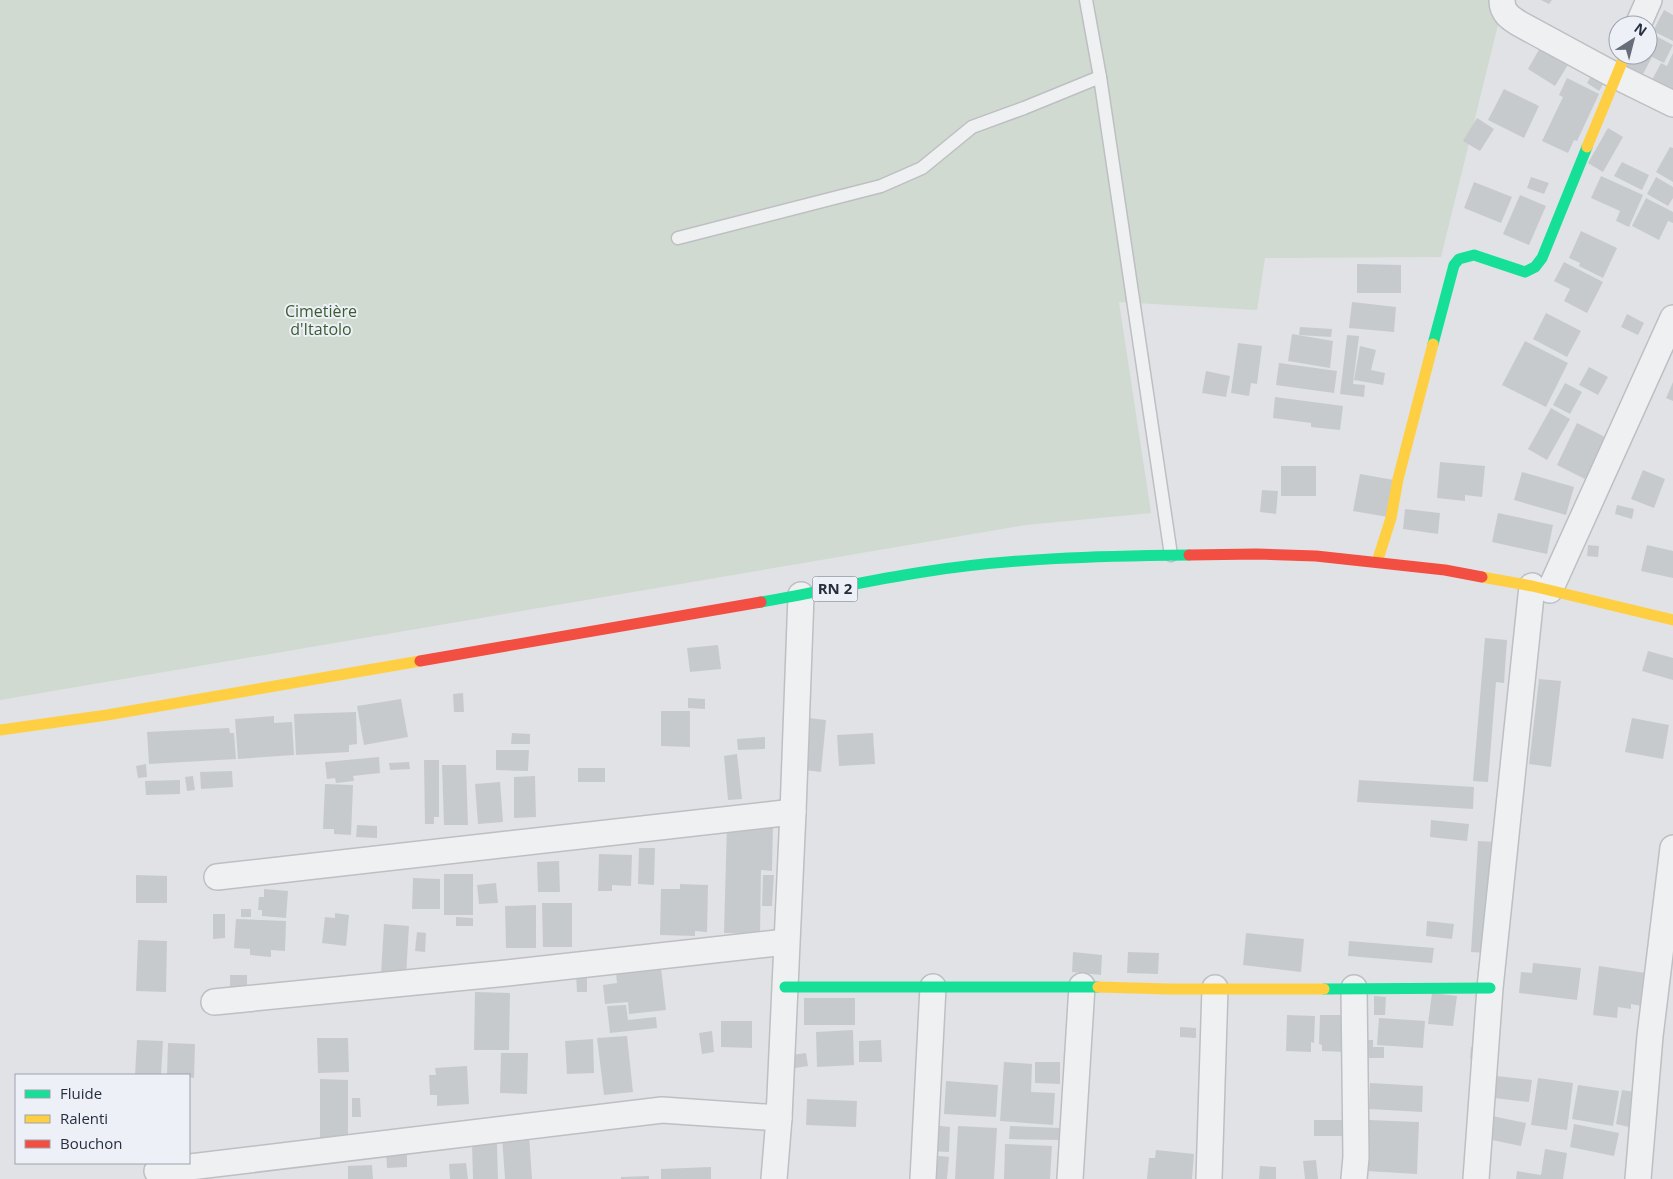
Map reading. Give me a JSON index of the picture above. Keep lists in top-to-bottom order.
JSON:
{
  "streets": {
    "main road": ["RN 2"]
  },
  "parks": ["Cimetière d'Itatolo"],
  "legend": ["Fluide", "Ralenti", "Bouchon"],
  "north": "top right"
}
